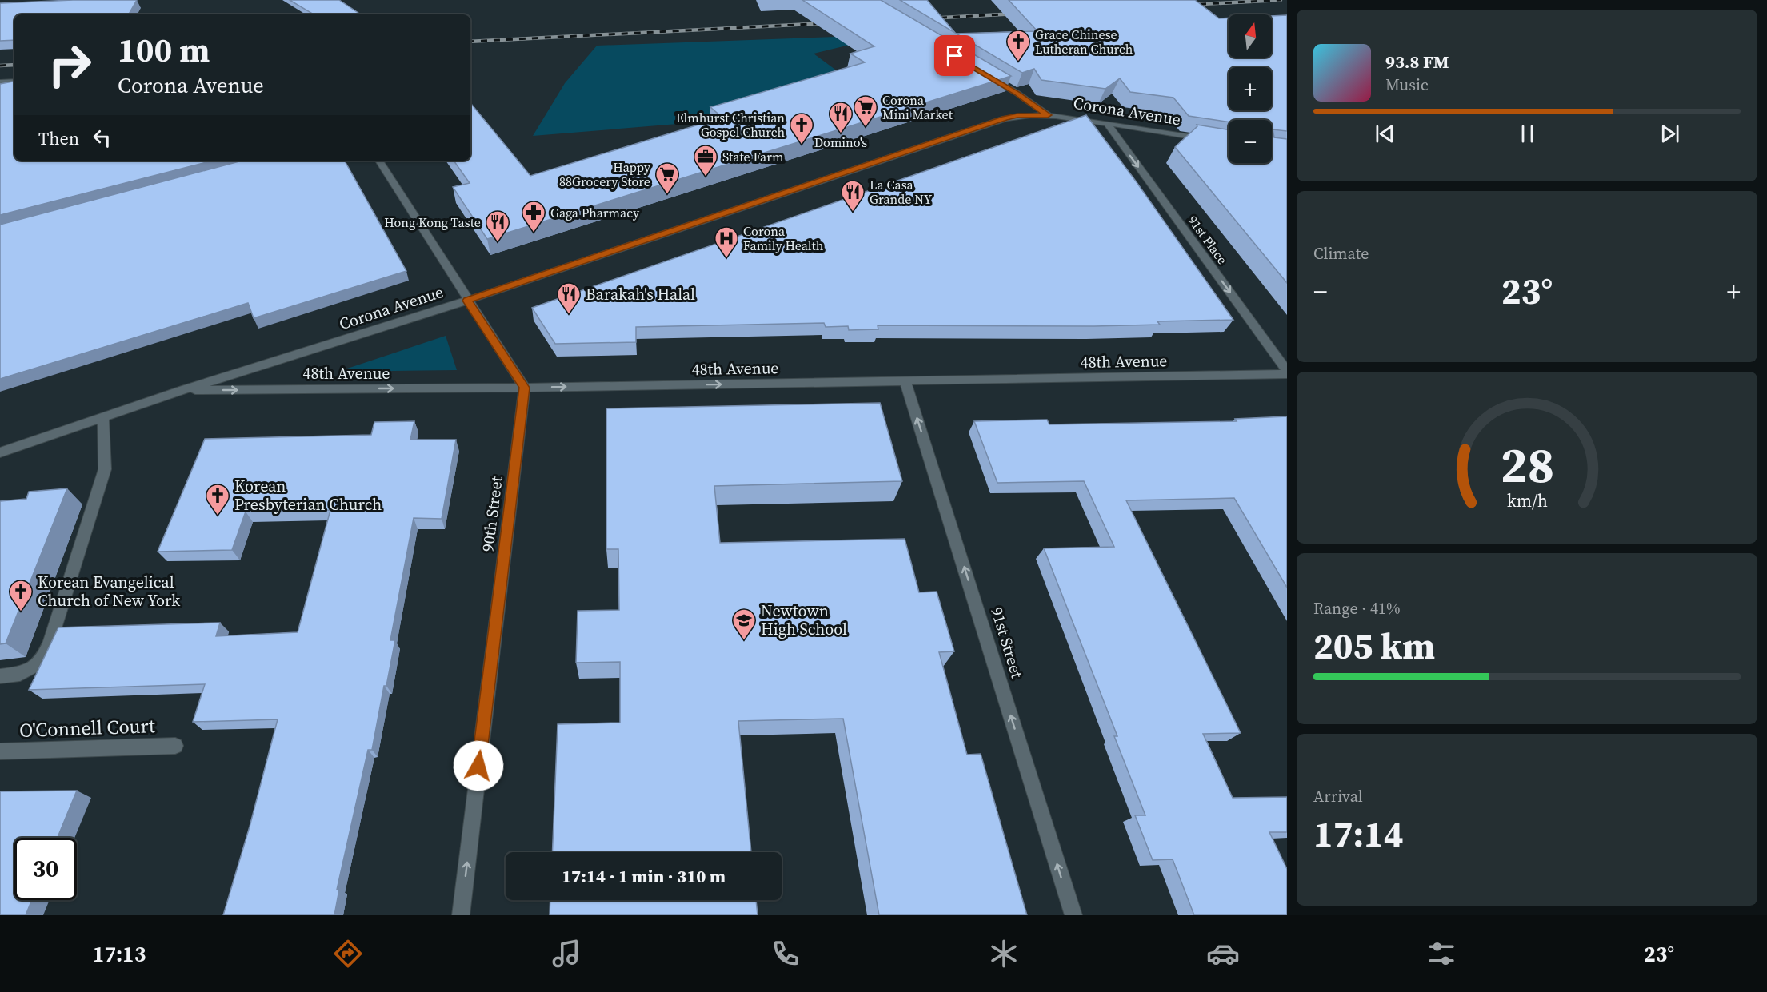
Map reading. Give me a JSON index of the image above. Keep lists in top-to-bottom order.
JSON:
{
  "streets": {
    "street": [
      "Corona Avenue",
      "91st Place",
      "48th Avenue",
      "90th Street",
      "91st Street",
      "O'Connell Court"
    ]
  },
  "crossings": [
    ["Corona Avenue", "91st Place"],
    ["Corona Avenue", "48th Avenue"],
    ["91st Place", "48th Avenue"],
    ["48th Avenue", "90th Street"],
    ["48th Avenue", "91st Street"]
  ],
  "one_way": [
    "91st Place",
    "48th Avenue",
    "90th Street",
    "91st Street"
  ],
  "places": {
    "church": [
      "Grace Chinese Lutheran Church",
      "Elmhurst Christian Gospel Church",
      "Korean Presbyterian Church",
      "Korean Evangelical Church of New York"
    ],
    "supermarket": ["Corona Mini Market", "Happy 88Grocery Store"],
    "restaurant": [
      "Domino's",
      "La Casa Grande NY",
      "Hong Kong Taste",
      "Barakah's Halal"
    ],
    "office": ["State Farm"],
    "pharmacy": ["Gaga Pharmacy"],
    "hospital": ["Corona Family Health"],
    "school or university": ["Newtown High School"]
  },
  "north": "top",
  "page": {
    "map_buttons": ["+", "−"],
    "turn": ["100 m", "Corona Avenue"],
    "song": ["93.8 FM", "Music"],
    "then": "Then",
    "tile": [
      "Climate",
      ["Range · 41%", "205 km"],
      ["Arrival", "17:14"]
    ],
    "heat": ["−", "23°", "+"],
    "limit": "30",
    "trip": "17:14 · 1 min · 310 m",
    "tabs": ["17:13", "23°"],
    "gauge": ["28", "km/h"]
  }
}
